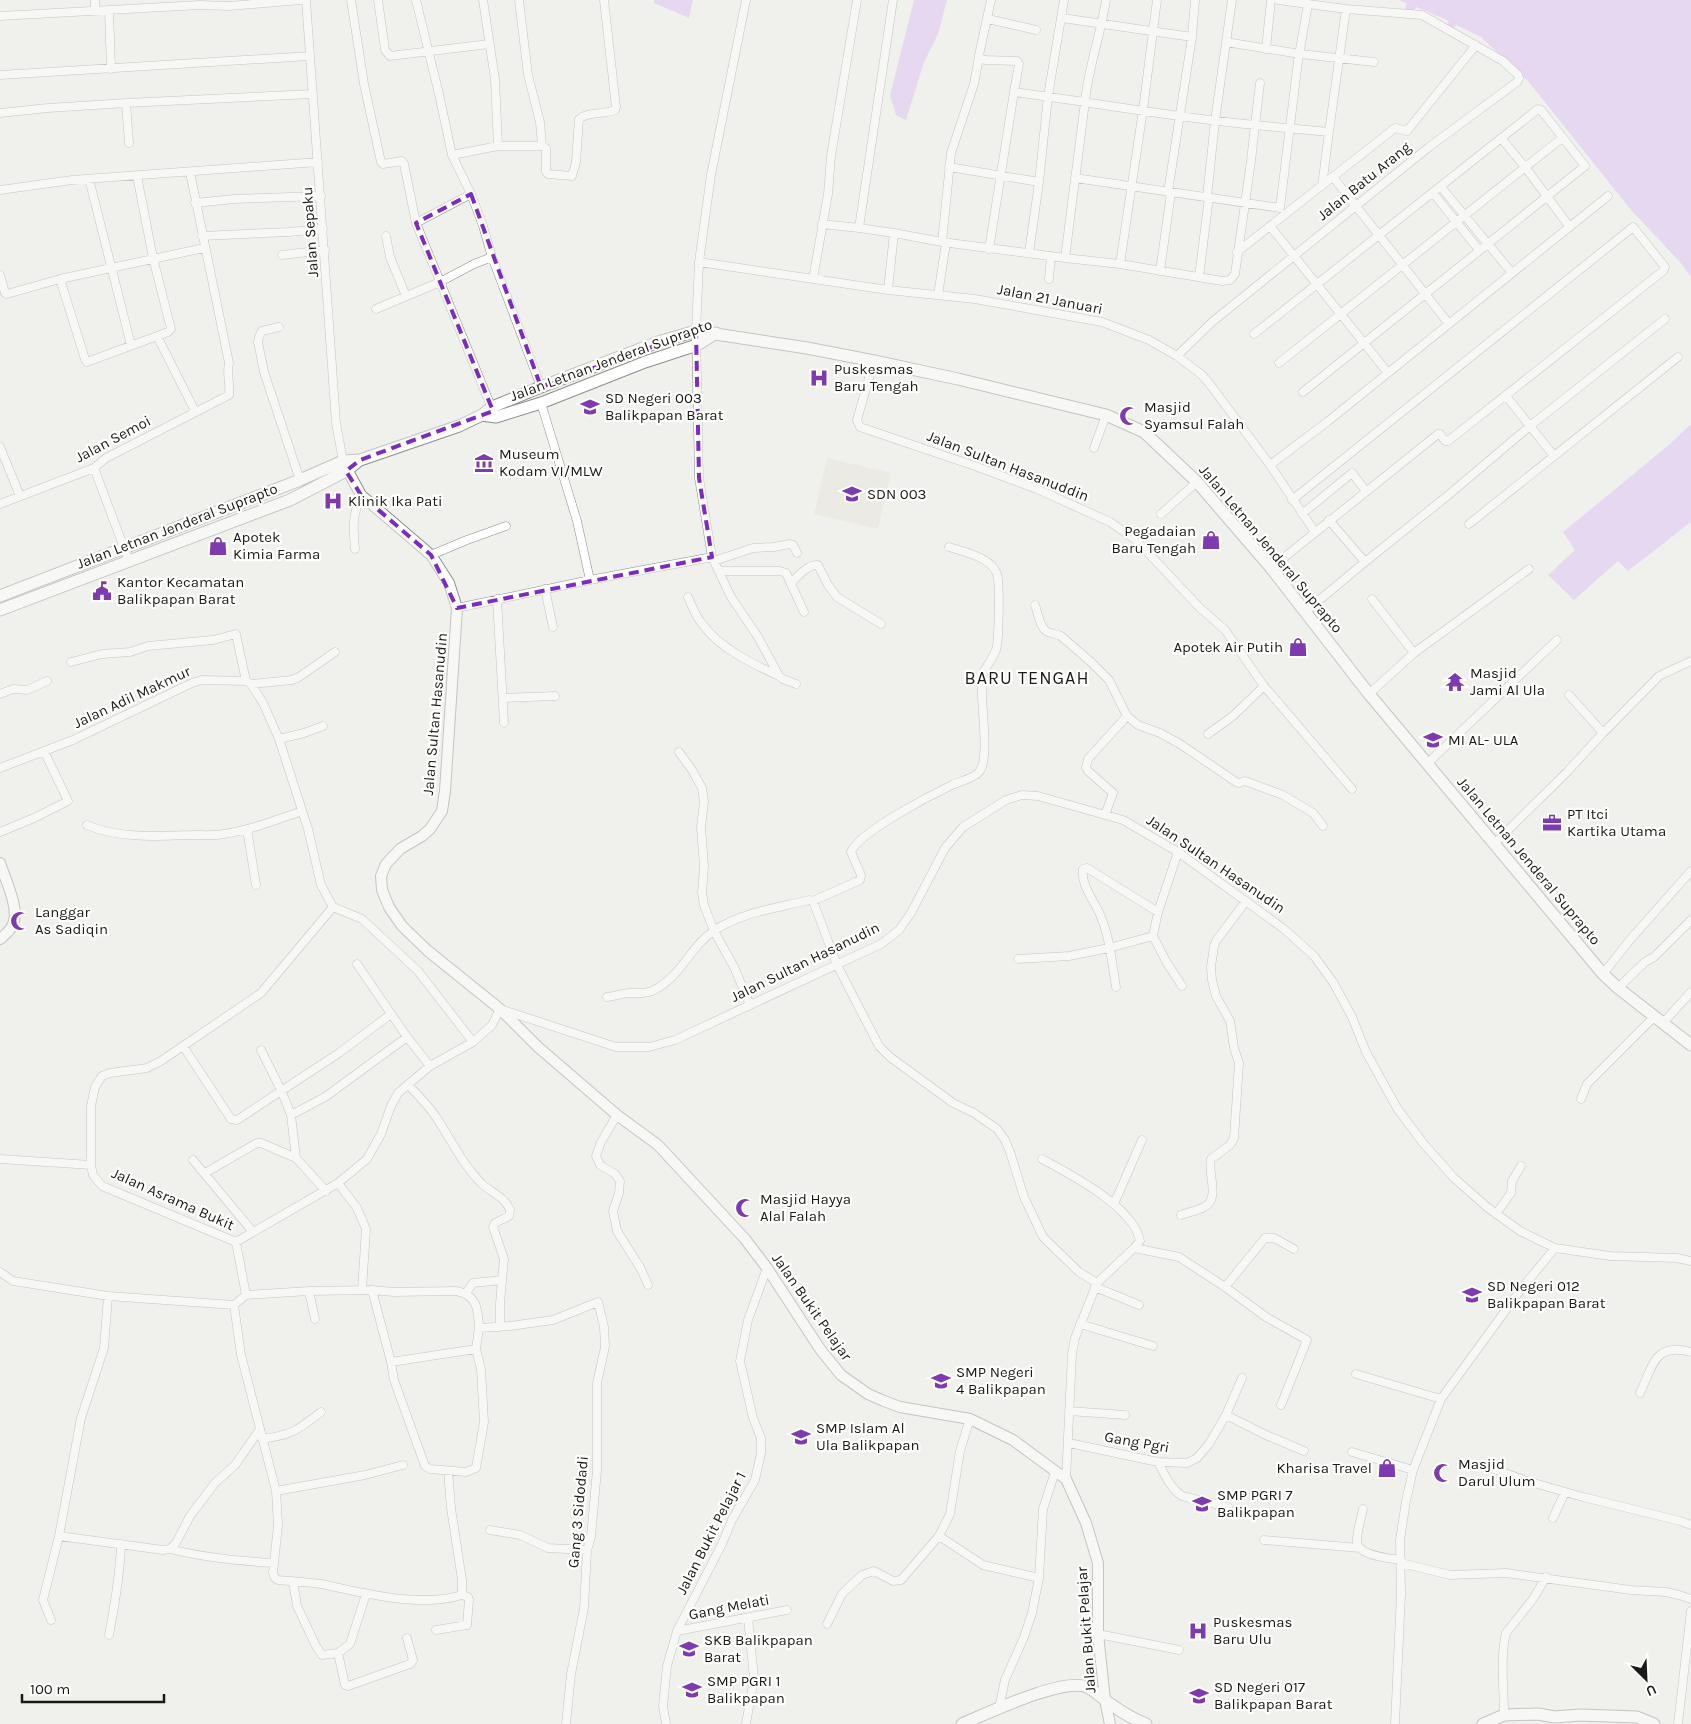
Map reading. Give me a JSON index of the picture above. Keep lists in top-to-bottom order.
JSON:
{
  "streets": {
    "main road": ["Jalan Letnan Jenderal Suprapto"],
    "street": [
      "Jalan Batu Arang",
      "Jalan Sepaku",
      "Jalan 21 Januari",
      "Jalan Semoi",
      "Jalan Sultan Hasanuddin",
      "Jalan Adil Makmur",
      "Jalan Sultan Hasanudin",
      "Jalan Asrama Bukit",
      "Jalan Bukit Pelajar",
      "Gang Pgri",
      "Gang 3 Sidodadi",
      "Jalan Bukit Pelajar 1",
      "Gang Melati"
    ]
  },
  "crossings": [
    ["Jalan Batu Arang", "Jalan 21 Januari"],
    ["Jalan Sepaku", "Jalan Letnan Jenderal Suprapto"],
    ["Jalan Sepaku", "Jalan Sultan Hasanudin"],
    ["Jalan Letnan Jenderal Suprapto", "Jalan Sultan Hasanuddin"],
    ["Jalan Letnan Jenderal Suprapto", "Jalan Sultan Hasanudin"],
    ["Jalan Sultan Hasanudin", "Jalan Asrama Bukit"],
    ["Jalan Sultan Hasanudin", "Jalan Bukit Pelajar"],
    ["Jalan Asrama Bukit", "Jalan Bukit Pelajar"],
    ["Jalan Bukit Pelajar", "Jalan Bukit Pelajar 1"],
    ["Jalan Bukit Pelajar 1", "Gang Melati"]
  ],
  "districts": ["BARU TENGAH"],
  "places": {
    "hospital": ["Puskesmas Baru Tengah", "Klinik Ika Pati", "Puskesmas Baru Ulu"],
    "school or university": [
      "SD Negeri 003 Balikpapan Barat",
      "SDN 003",
      "MI AL- ULA",
      "SD Negeri 012 Balikpapan Barat",
      "SMP Negeri 4 Balikpapan",
      "SMP Islam Al Ula Balikpapan",
      "SMP PGRI 7 Balikpapan",
      "SKB Balikpapan Barat",
      "SMP PGRI 1 Balikpapan",
      "SD Negeri 017 Balikpapan Barat"
    ],
    "mosque": [
      "Masjid Syamsul Falah",
      "Langgar As Sadiqin",
      "Masjid Hayya Alal Falah",
      "Masjid Darul Ulum"
    ],
    "museum": ["Museum Kodam VI/MLW"],
    "shop": [
      "Pegadaian Baru Tengah",
      "Apotek Kimia Farma",
      "Apotek Air Putih",
      "Kharisa Travel"
    ],
    "public building": ["Kantor Kecamatan Balikpapan Barat"],
    "temple": ["Masjid Jami Al Ula"],
    "office": ["PT Itci Kartika Utama"]
  },
  "scale_bar": "100 m",
  "north": "bottom right"
}
